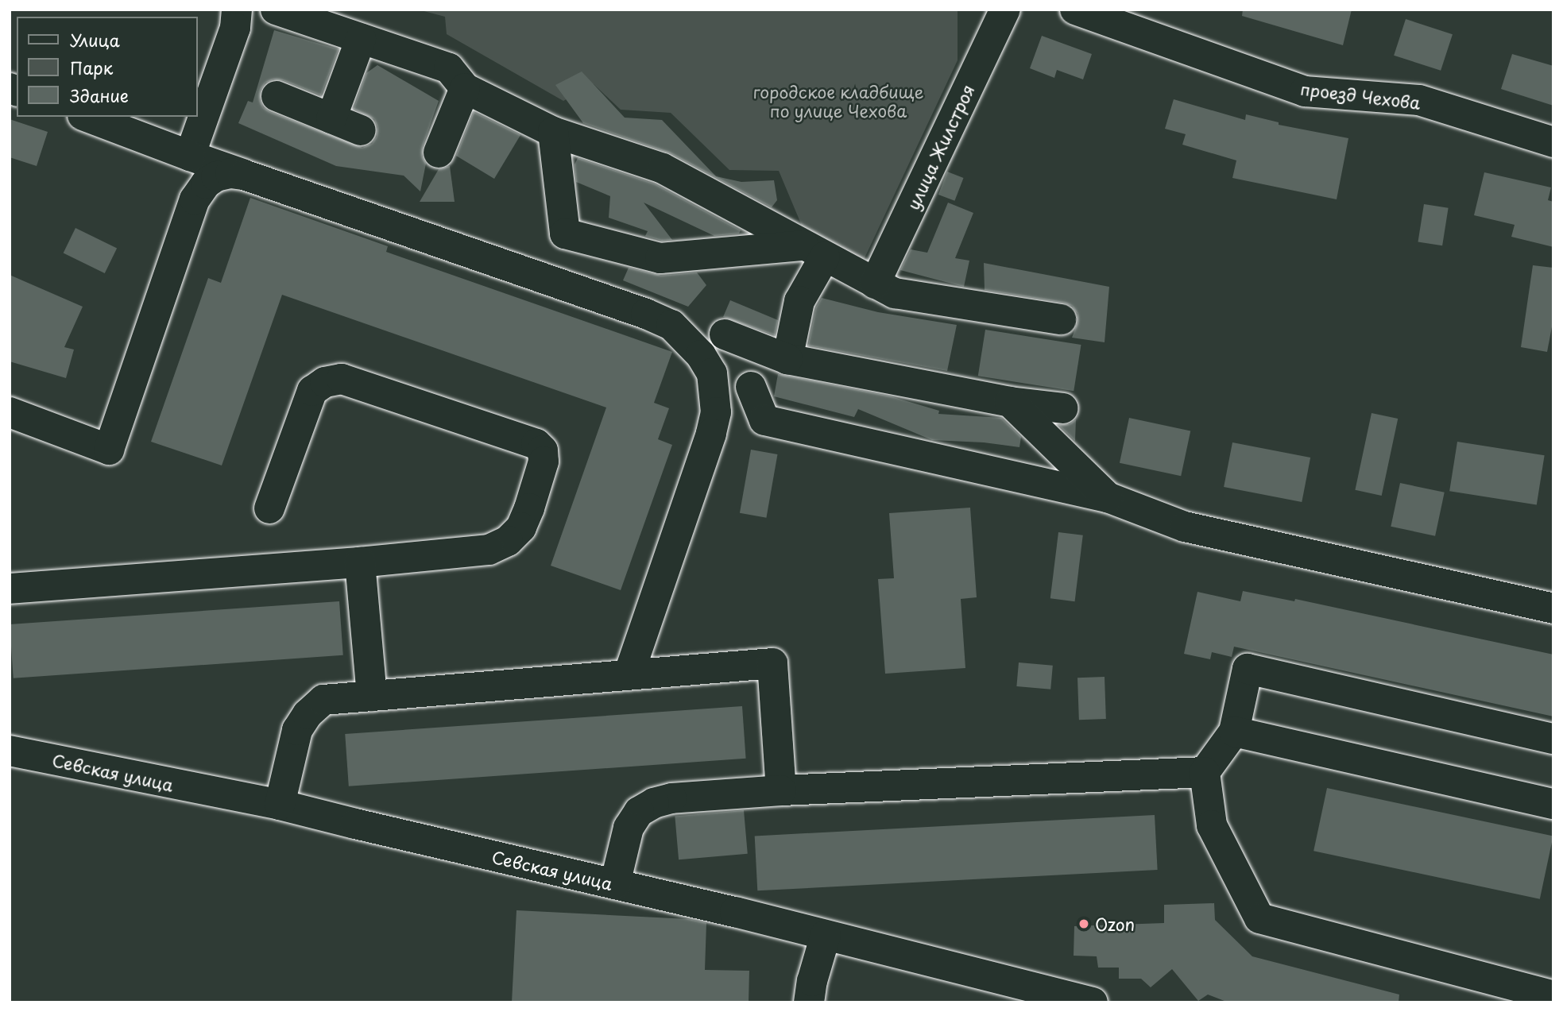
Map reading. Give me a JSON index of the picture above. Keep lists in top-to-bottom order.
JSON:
{
  "streets": {
    "street": ["проезд Чехова", "улица Жилстроя", "Севская улица"]
  },
  "parks": ["городское кладбище по улице Чехова"],
  "places": ["Ozon"],
  "legend": ["Улица", "Парк", "Здание"]
}
